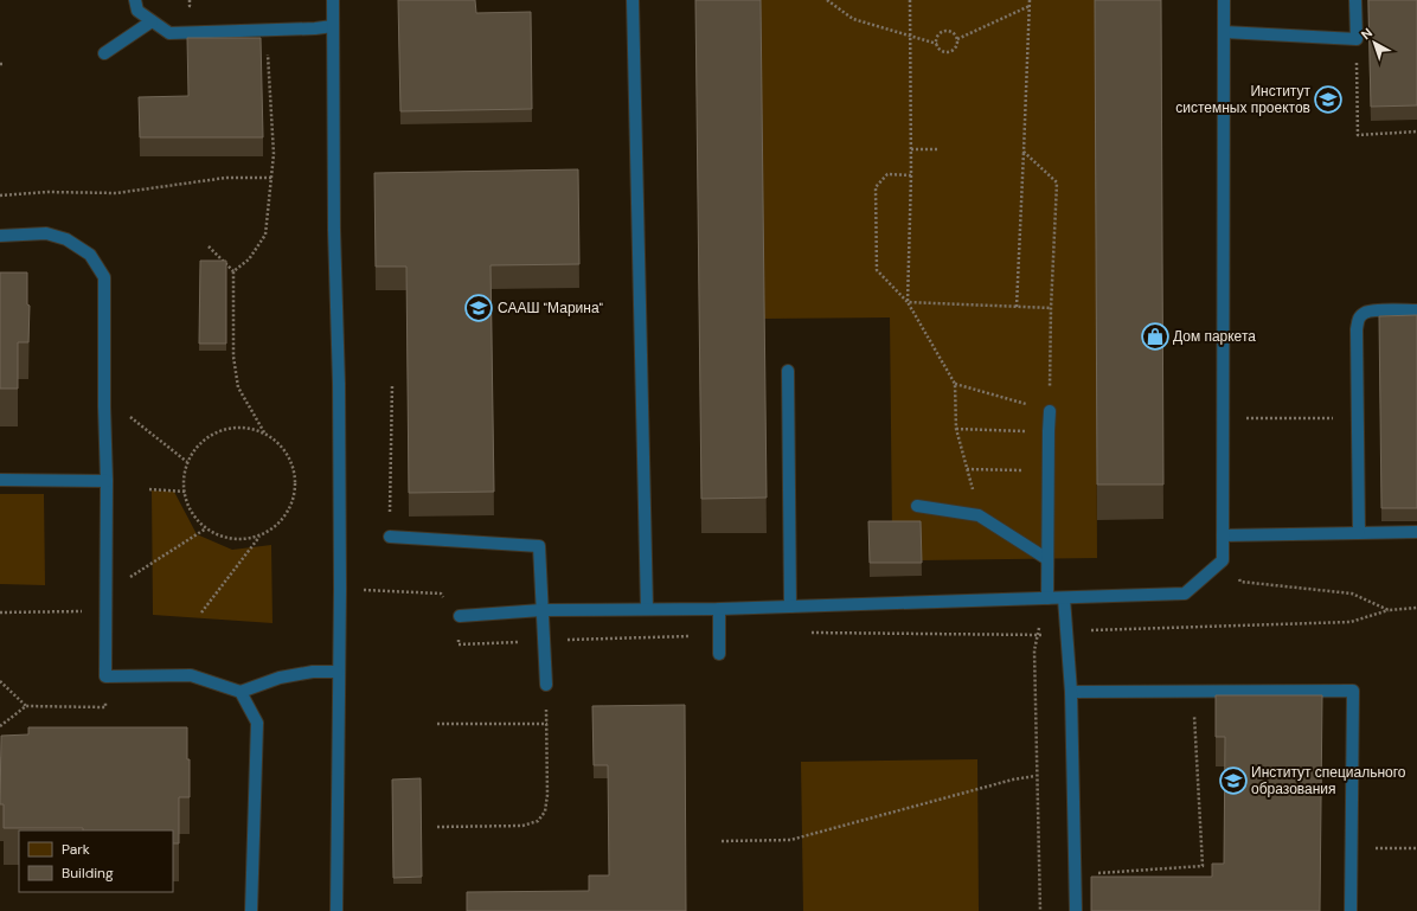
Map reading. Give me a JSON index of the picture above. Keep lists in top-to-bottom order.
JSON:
{
  "places": {
    "school or university": ["Институт системных проектов", "СААШ \"Марина\"", "Институт специального образования"],
    "shop": ["Дом паркета"]
  },
  "legend": ["Park", "Building"],
  "north": "top left"
}
